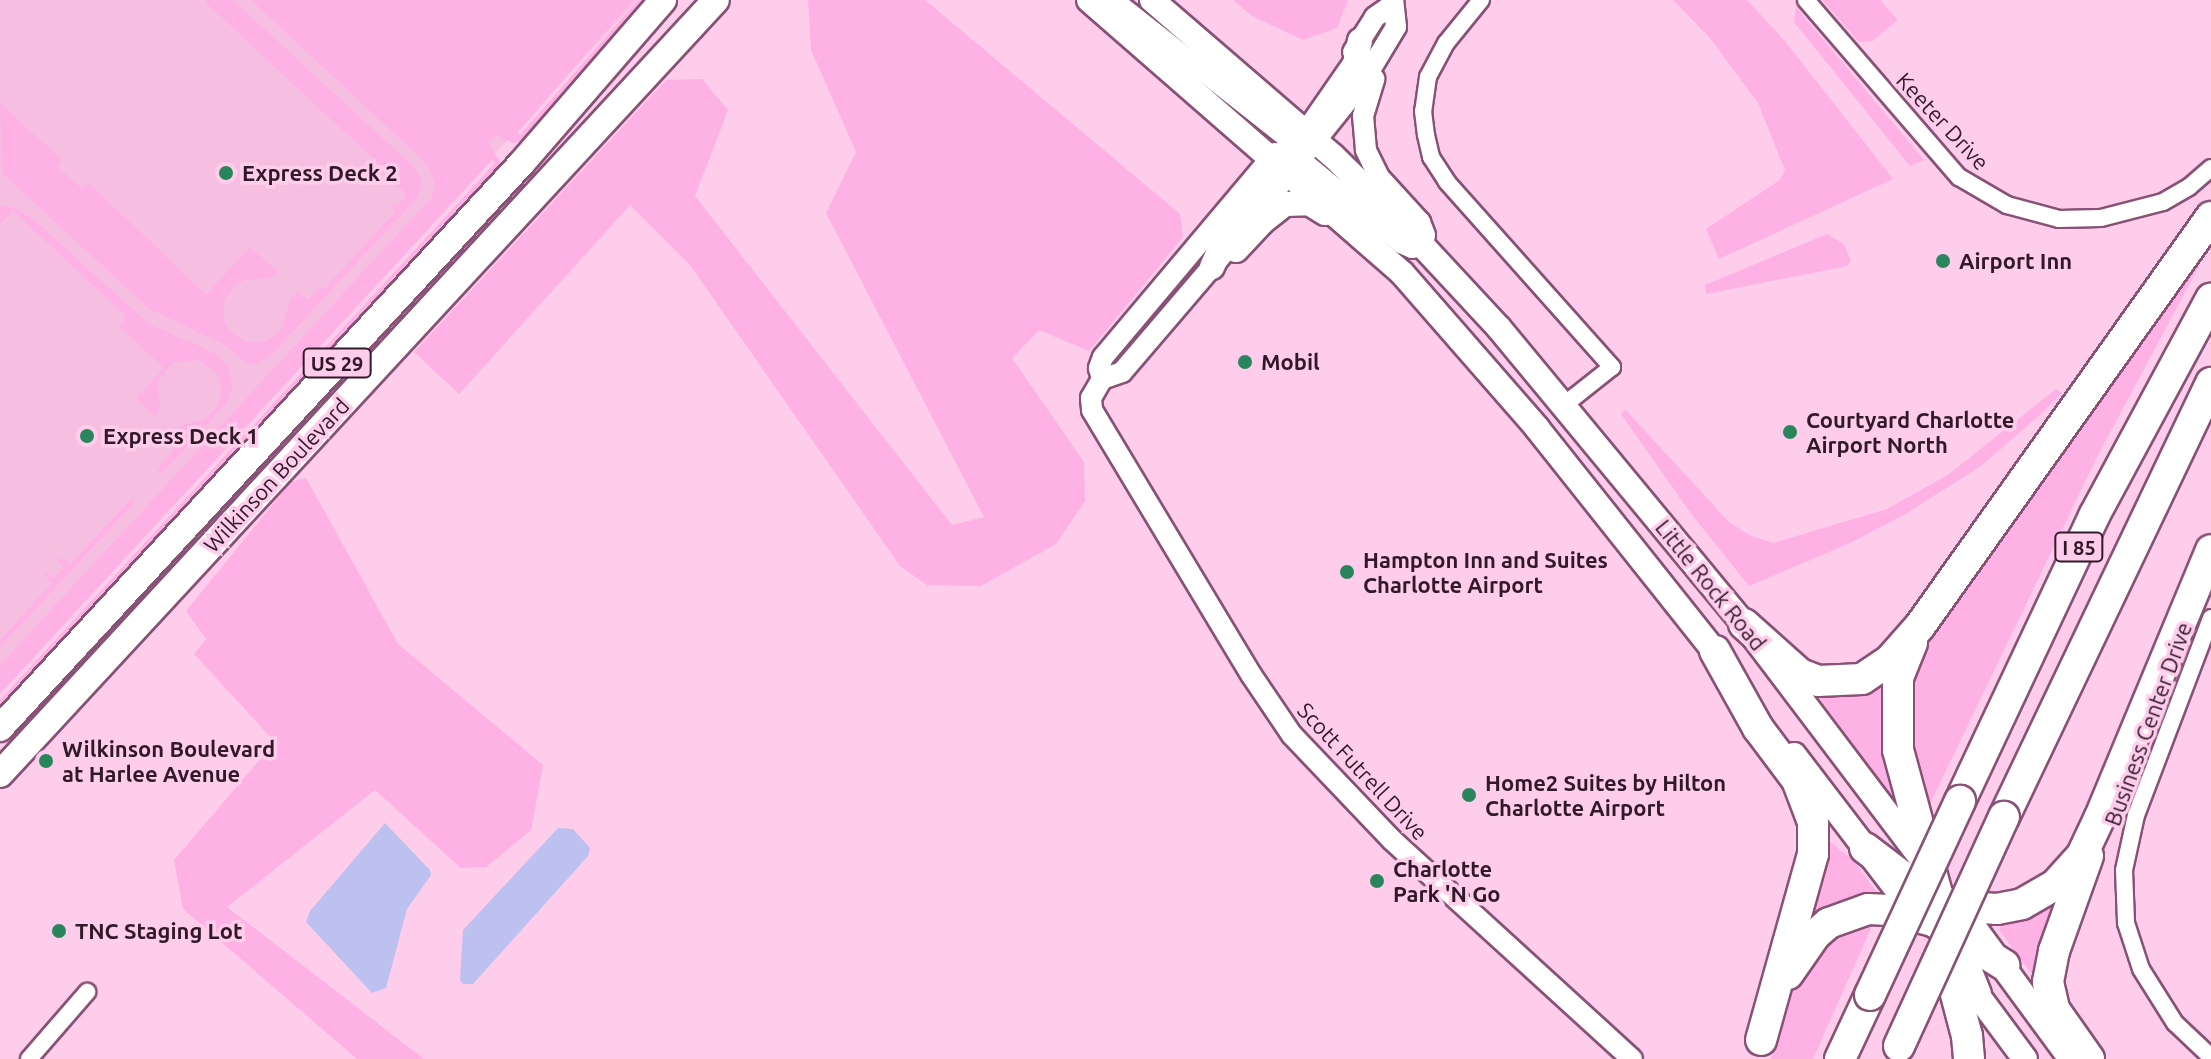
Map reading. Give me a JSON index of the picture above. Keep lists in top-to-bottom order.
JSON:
{
  "streets": {
    "highway": ["I 85"],
    "main road": ["US 29", "Wilkinson Boulevard", "Little Rock Road"],
    "street": ["Keeter Drive", "Business Center Drive", "Scott Futrell Drive"]
  },
  "crossings": [
    ["Little Rock Road", "Scott Futrell Drive"]
  ],
  "places": [
    "Express Deck 2",
    "Airport Inn",
    "Mobil",
    "Courtyard Charlotte Airport North",
    "Express Deck 1",
    "Hampton Inn and Suites Charlotte Airport",
    "Wilkinson Boulevard at Harlee Avenue",
    "Home2 Suites by Hilton Charlotte Airport",
    "Charlotte Park 'N Go",
    "TNC Staging Lot"
  ]
}
